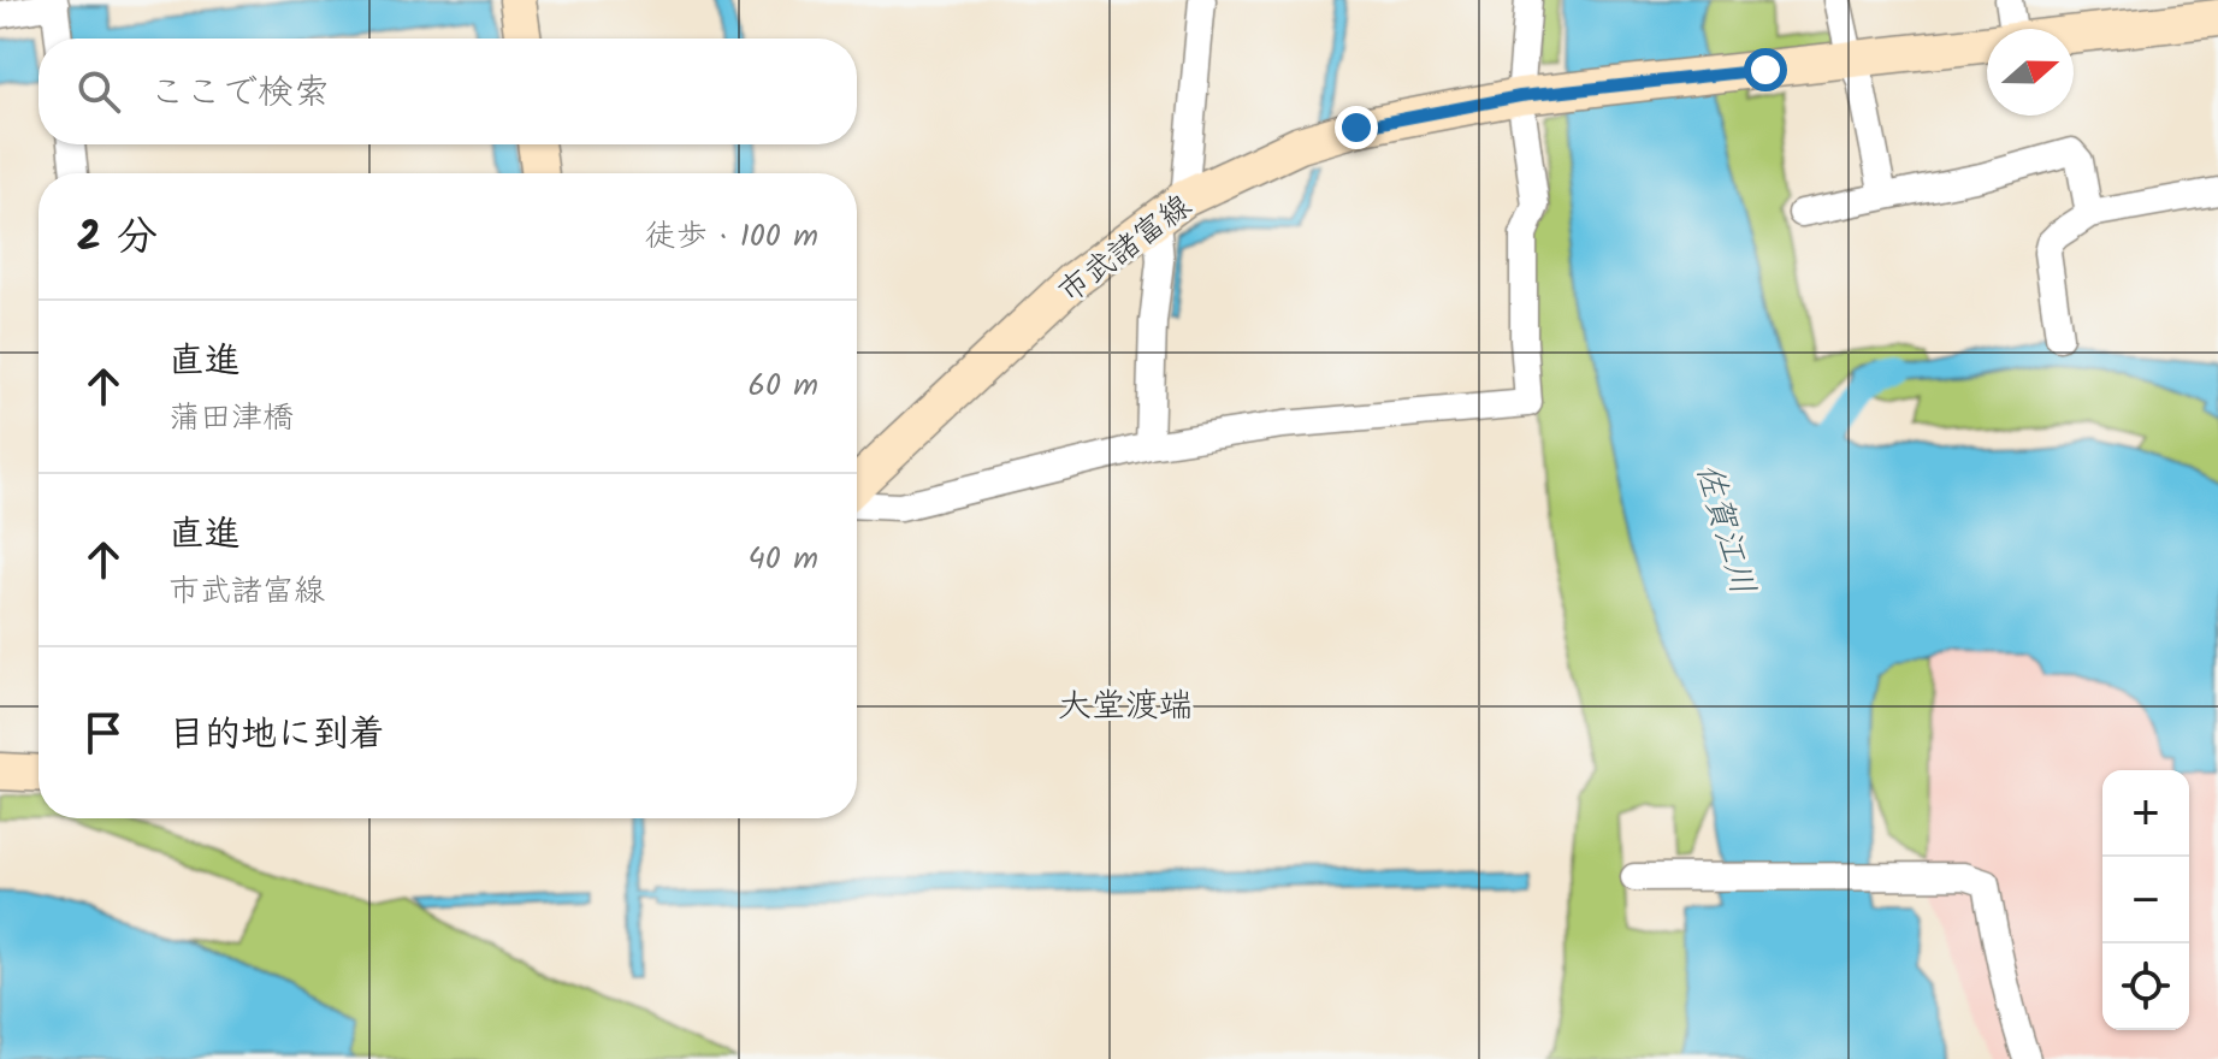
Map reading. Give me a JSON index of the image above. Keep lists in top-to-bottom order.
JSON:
{
  "streets": {
    "main road": ["市武諸富線"]
  },
  "districts": ["大堂渡端"],
  "water": ["佐賀江川"],
  "north": "right",
  "page": {
    "search": "ここで検索",
    "heading": ["2 分", "徒歩 · 100 m"],
    "list": [
      ["直進", "蒲田津橋", "60 m"],
      ["直進", "市武諸富線", "40 m"],
      "目的地に到着"
    ],
    "map_buttons": ["+", "−"]
  }
}
